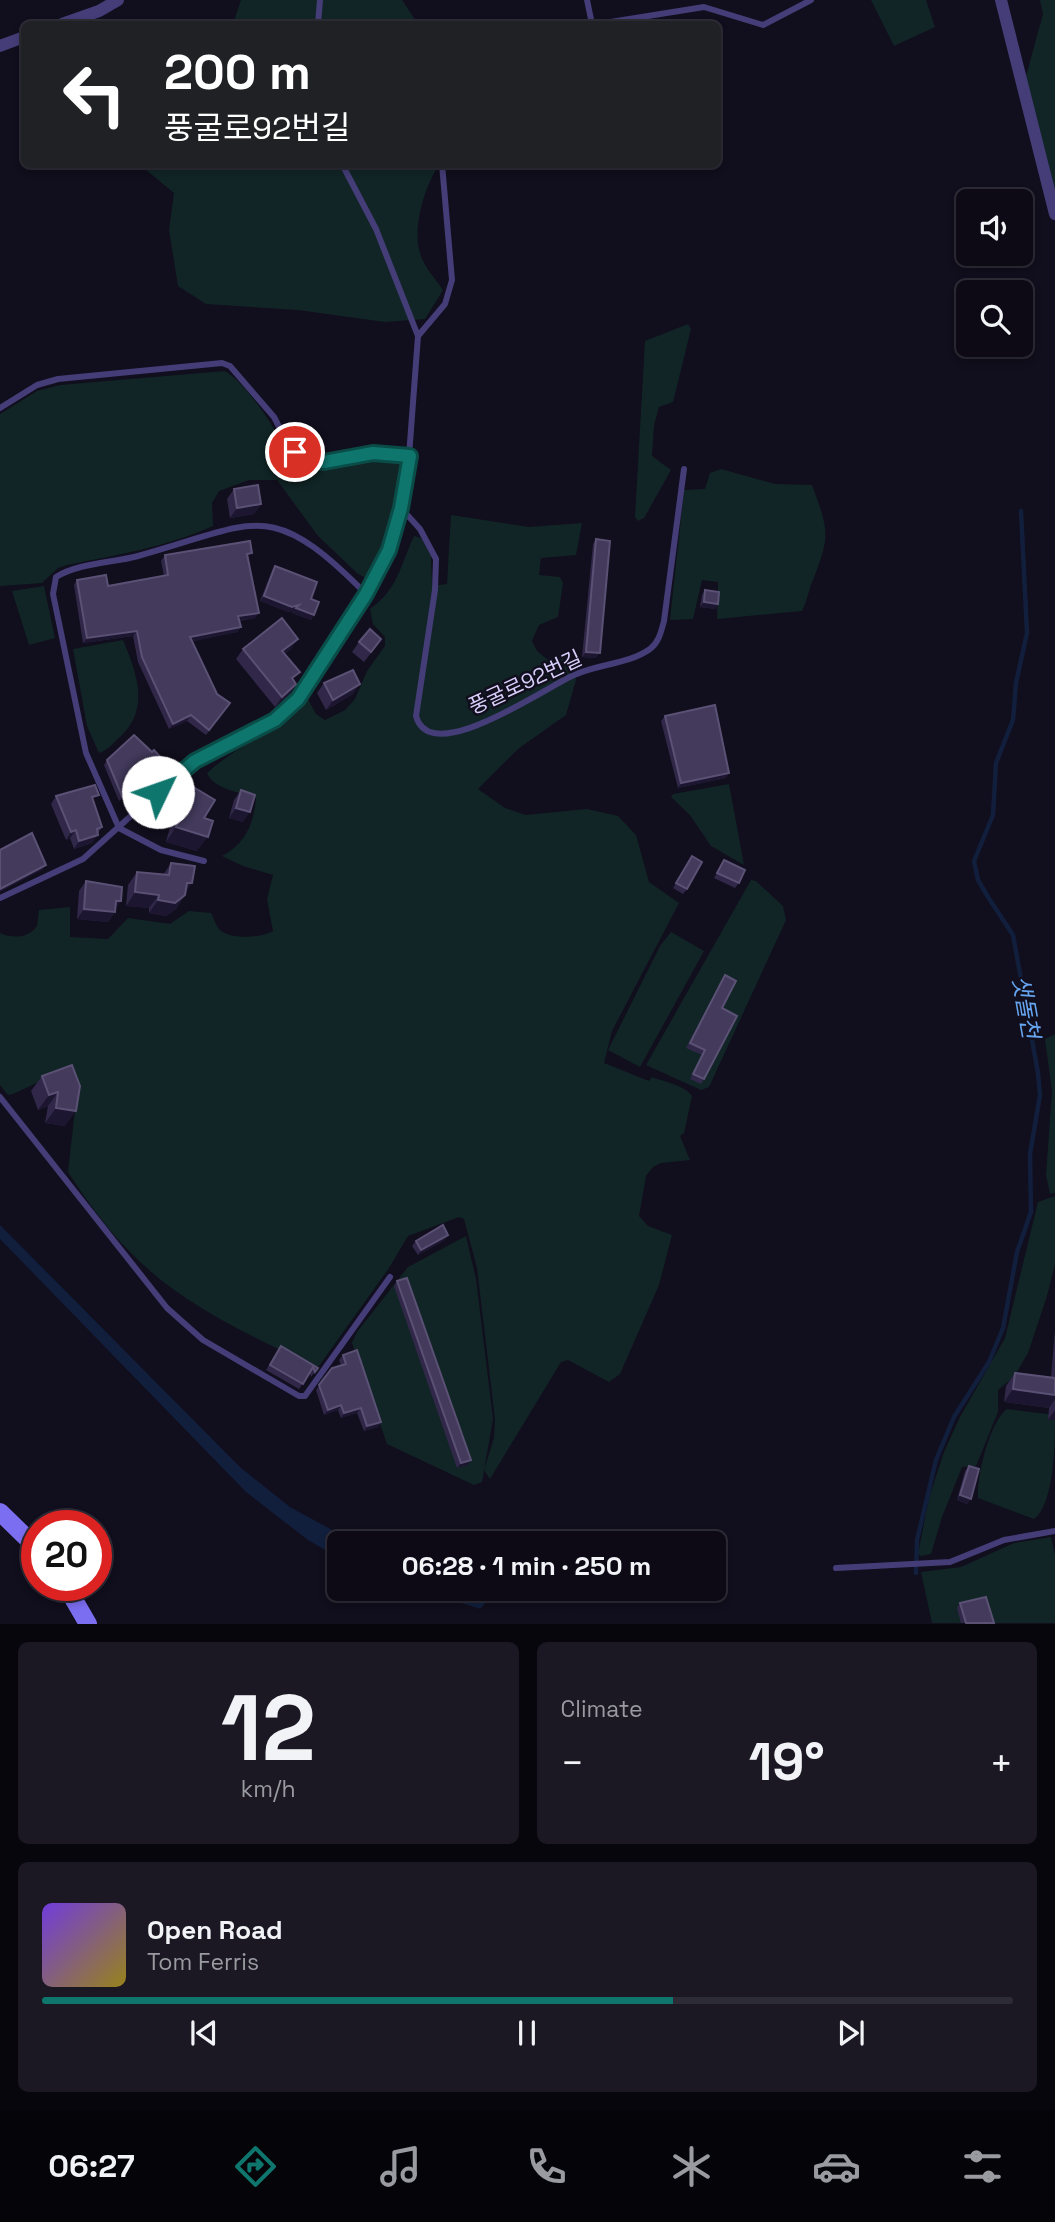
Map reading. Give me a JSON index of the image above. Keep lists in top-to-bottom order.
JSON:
{
  "streets": {
    "lane": ["풍굴로92번길"]
  },
  "water": ["샛돌천"],
  "page": {
    "turn": ["200 m", "풍굴로92번길"],
    "limit": "20",
    "trip": "06:28 · 1 min · 250 m",
    "tile": [
      ["12", "km/h"],
      "Climate"
    ],
    "heat": ["−", "19°", "+"],
    "song": ["Open Road", "Tom Ferris"],
    "tabs": "06:27"
  }
}
